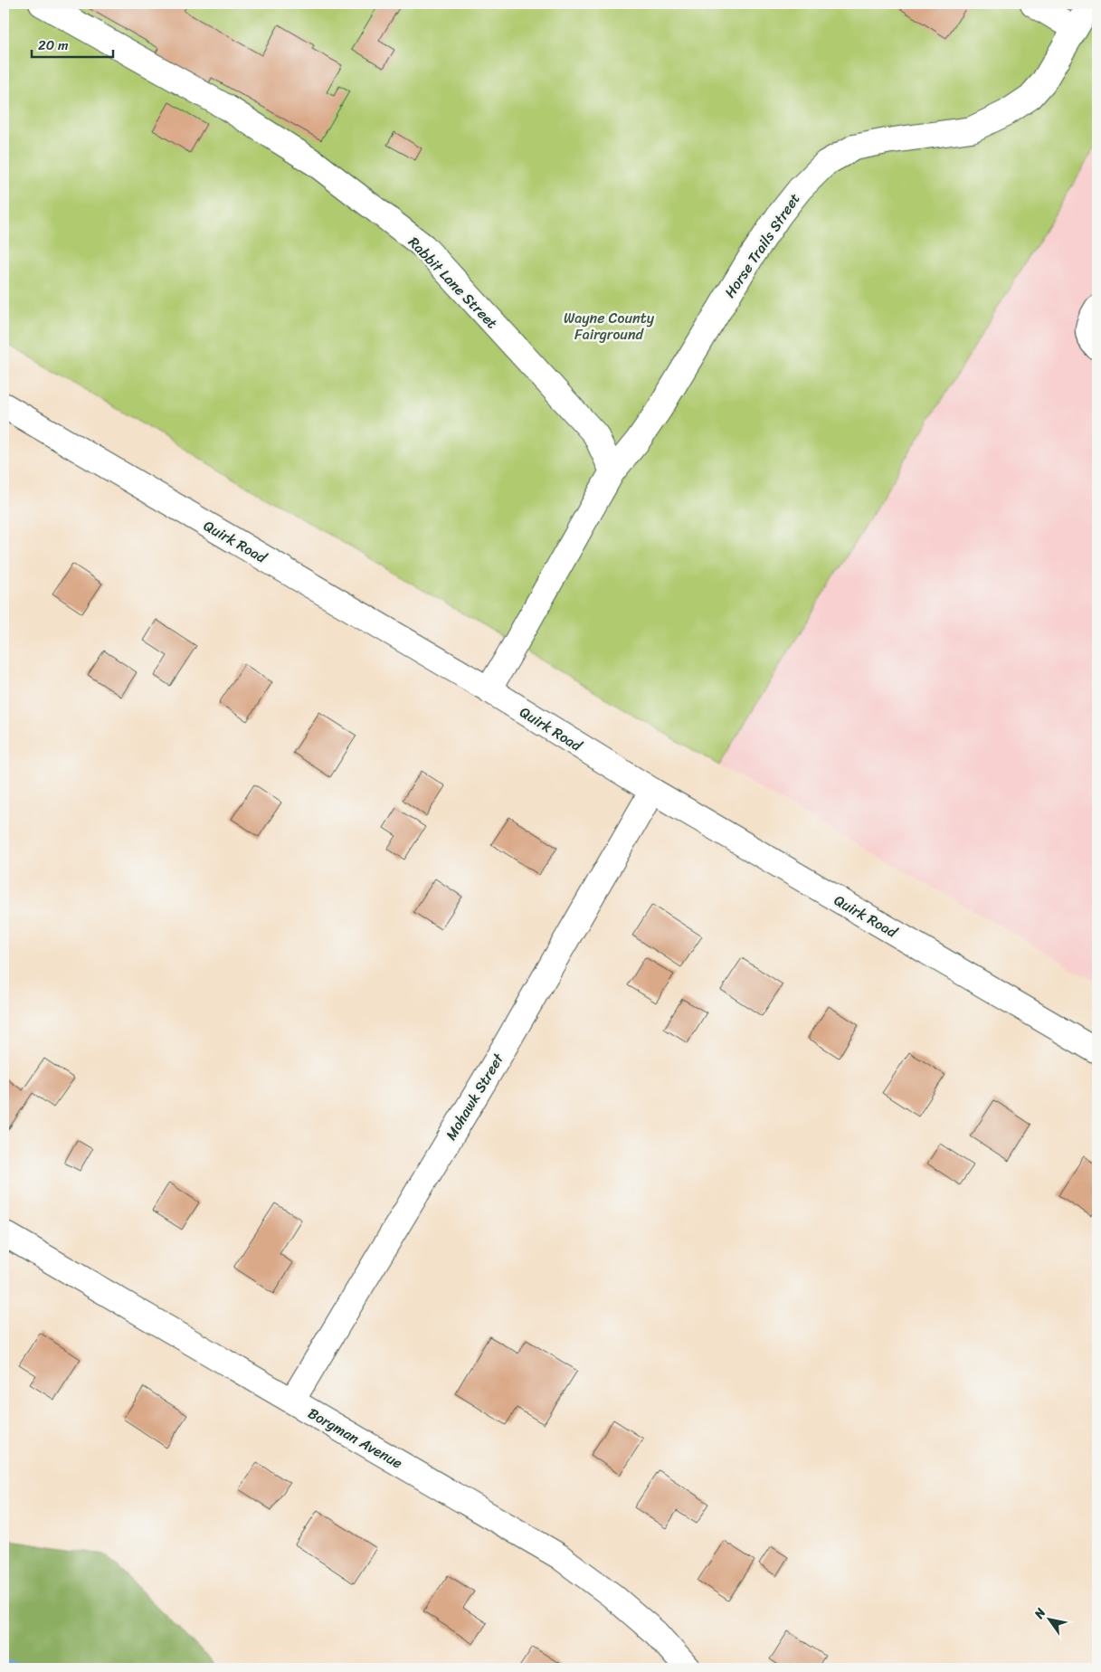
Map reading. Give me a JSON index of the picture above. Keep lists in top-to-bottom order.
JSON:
{
  "streets": {
    "street": [
      "Horse Trails Street",
      "Rabbit Lane Street",
      "Quirk Road",
      "Mohawk Street",
      "Borgman Avenue"
    ]
  },
  "crossings": [
    ["Horse Trails Street", "Rabbit Lane Street"],
    ["Quirk Road", "Mohawk Street"],
    ["Mohawk Street", "Borgman Avenue"]
  ],
  "parks": ["Wayne County Fairground"],
  "scale_bar": "20 m",
  "north": "top left"
}
